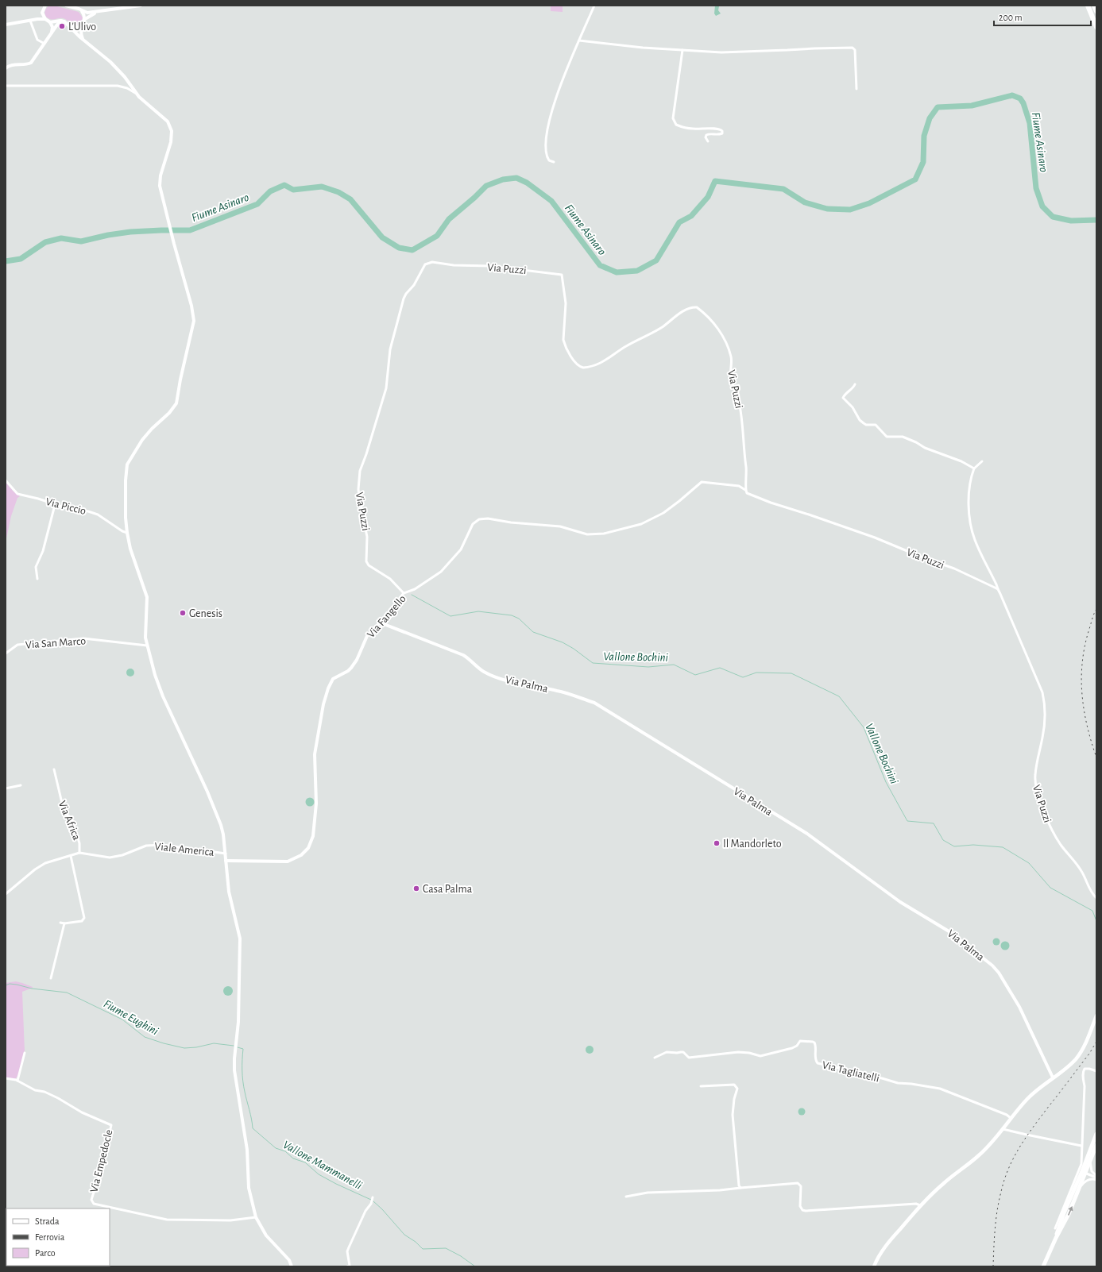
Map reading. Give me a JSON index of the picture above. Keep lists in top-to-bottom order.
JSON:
{
  "streets": {
    "street": [
      "Via Puzzi",
      "Via Piccio",
      "Via Fangello",
      "Via San Marco",
      "Via Palma",
      "Via Africa",
      "Viale America",
      "Via Tagliatelli",
      "Via Empedocle"
    ]
  },
  "crossings": [
    ["Via Puzzi", "Via Fangello"],
    ["Via Fangello", "Via Palma"],
    ["Via Africa", "Viale America"]
  ],
  "water": [
    "Fiume Asinaro",
    "Vallone Bochini",
    "Fiume Eughini",
    "Vallone Mammanelli"
  ],
  "places": [
    "L'Ulivo",
    "Genesis",
    "Il Mandorleto",
    "Casa Palma"
  ],
  "legend": ["Strada", "Ferrovia", "Parco"],
  "scale_bar": "200 m"
}
